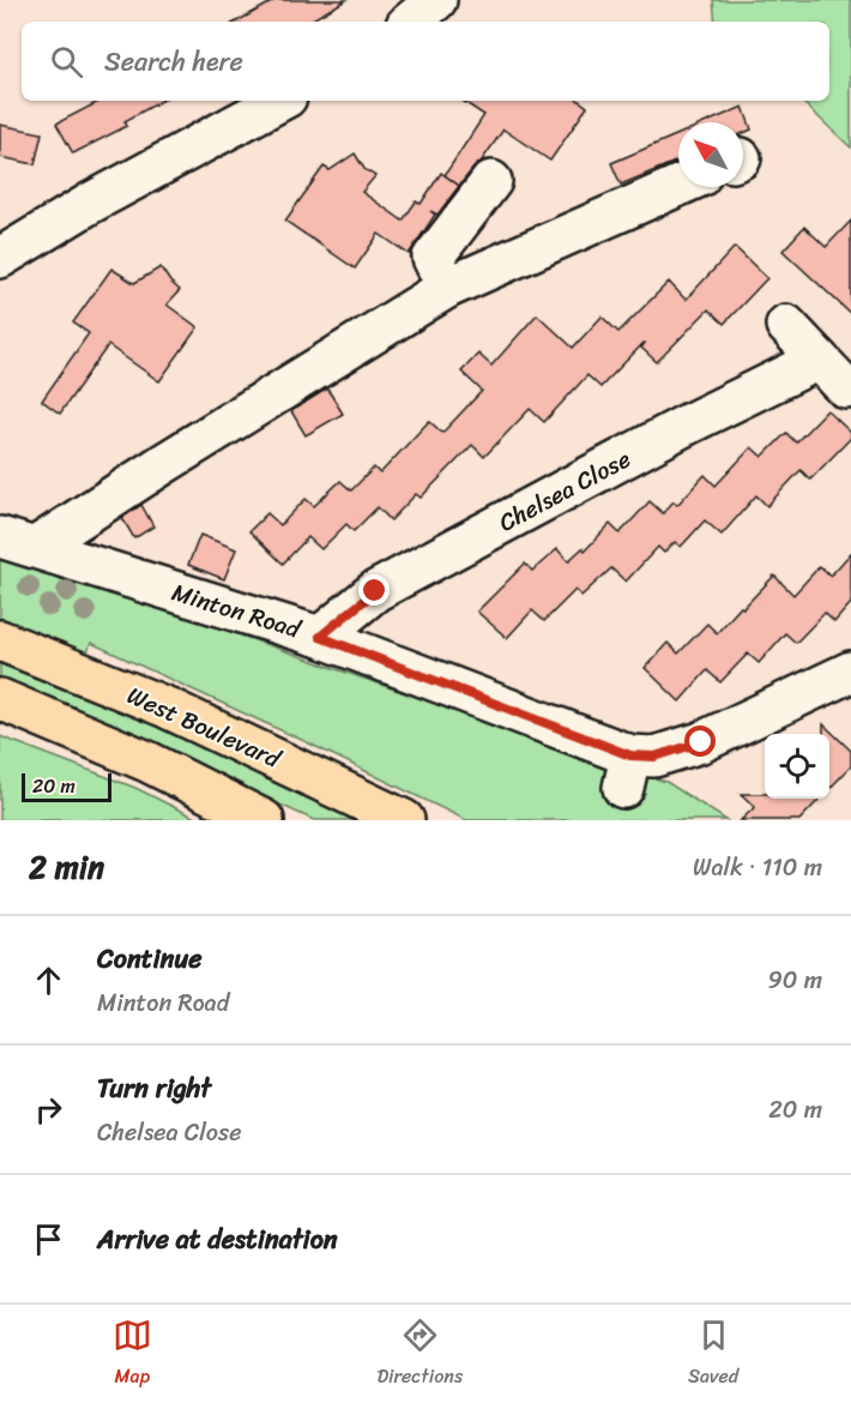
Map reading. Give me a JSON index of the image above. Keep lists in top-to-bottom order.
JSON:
{
  "streets": {
    "main road": ["West Boulevard"],
    "street": ["Chelsea Close", "Minton Road"]
  },
  "crossings": [
    ["Chelsea Close", "Minton Road"]
  ],
  "scale_bar": "20 m",
  "north": "top left",
  "page": {
    "search": "Search here",
    "scale": "20 m",
    "heading": ["2 min", "Walk · 110 m"],
    "list": [
      ["Continue", "Minton Road", "90 m"],
      ["Turn right", "Chelsea Close", "20 m"],
      "Arrive at destination"
    ],
    "nav": ["Map", "Directions", "Saved"]
  }
}
